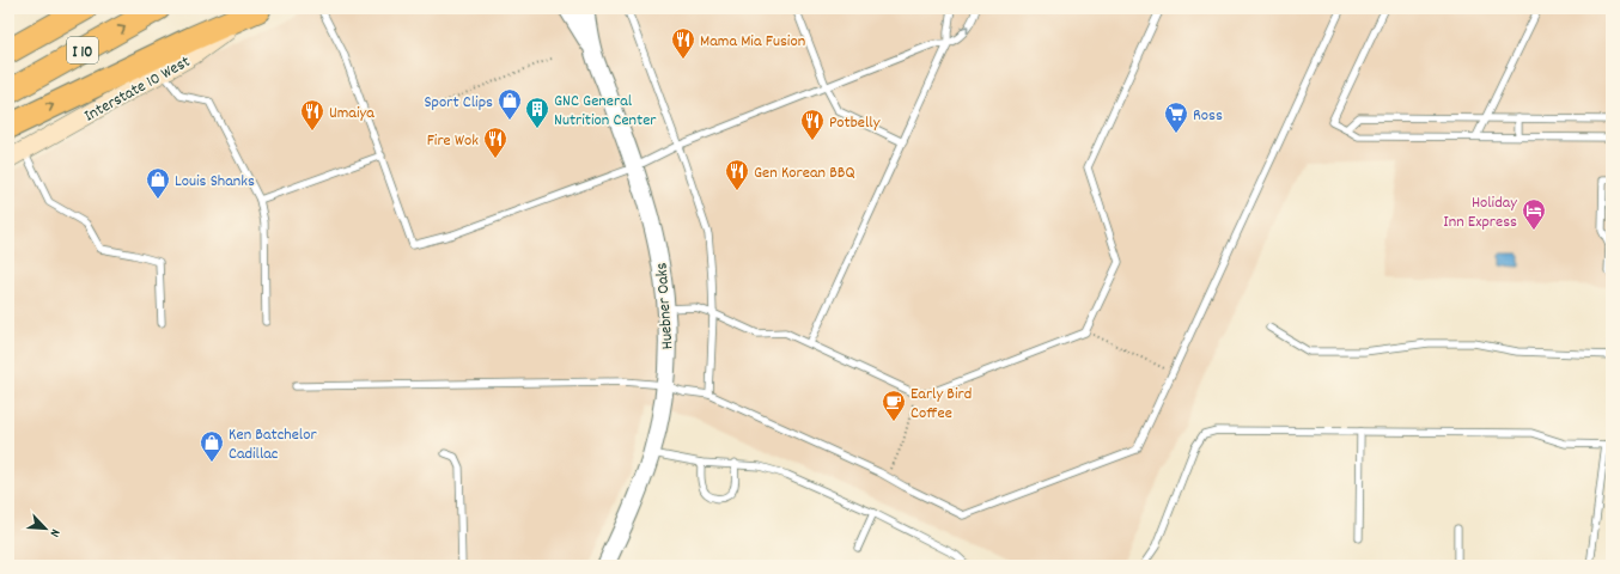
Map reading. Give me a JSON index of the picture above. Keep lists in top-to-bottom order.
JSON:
{
  "streets": {
    "highway": ["I 10"],
    "main road": ["Interstate 10 West"],
    "street": ["Huebner Oaks"]
  },
  "places": {
    "restaurant": [
      "Mama Mia Fusion",
      "Umaiya",
      "Potbelly",
      "Fire Wok",
      "Gen Korean BBQ"
    ],
    "shop": ["Sport Clips", "Louis Shanks", "Ken Batchelor Cadillac"],
    "building": ["GNC General Nutrition Center"],
    "supermarket": ["Ross"],
    "hotel": ["Holiday Inn Express"],
    "cafe": ["Early Bird Coffee"]
  },
  "north": "bottom right"
}
